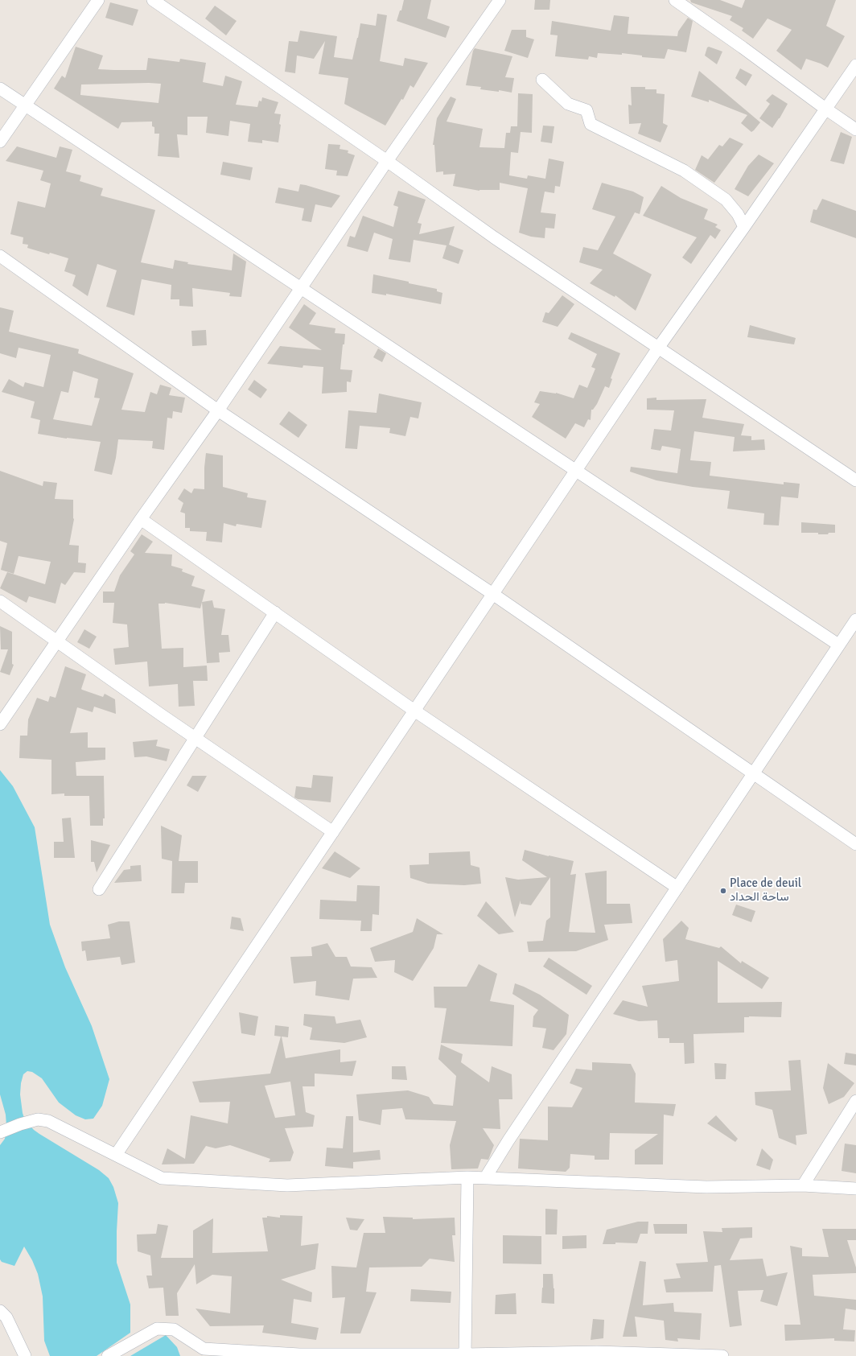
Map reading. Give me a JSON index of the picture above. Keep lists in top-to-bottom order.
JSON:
{
  "places": ["Place de deuil ساحة الحداد"]
}
